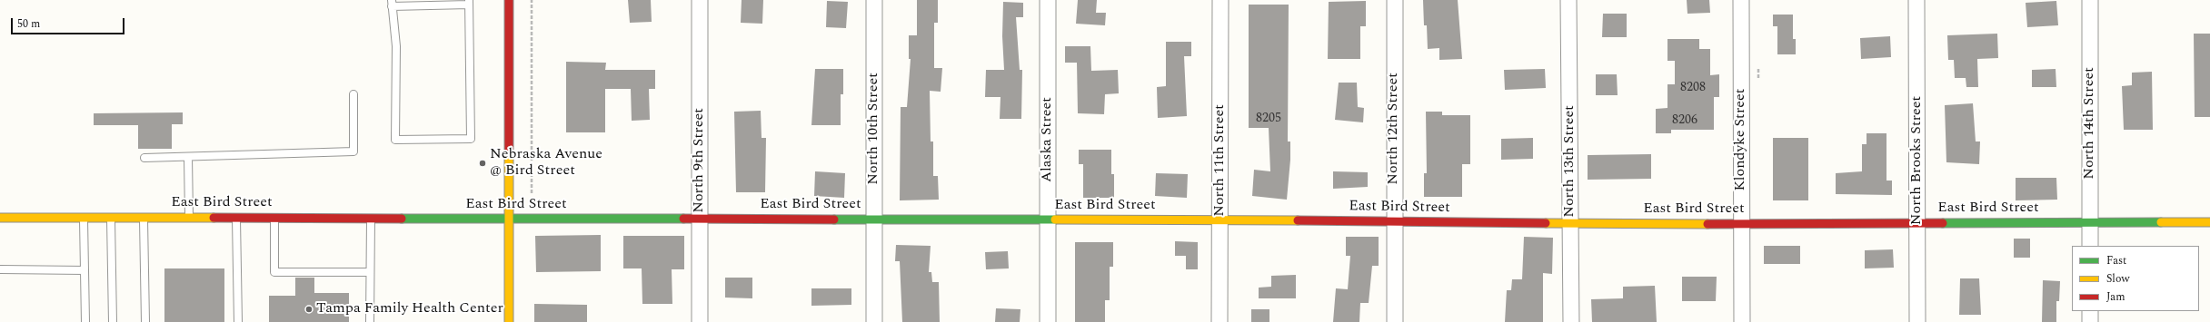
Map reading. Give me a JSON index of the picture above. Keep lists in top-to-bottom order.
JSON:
{
  "streets": {
    "street": [
      "North 14th Street",
      "North 10th Street",
      "North 12th Street",
      "Alaska Street",
      "Klondyke Street",
      "North 9th Street",
      "North 11th Street",
      "North Brooks Street",
      "North 13th Street",
      "East Bird Street"
    ]
  },
  "crossings": [
    ["North 14th Street", "East Bird Street"],
    ["North 10th Street", "East Bird Street"],
    ["North 12th Street", "East Bird Street"],
    ["Alaska Street", "East Bird Street"],
    ["Klondyke Street", "East Bird Street"],
    ["North 9th Street", "East Bird Street"],
    ["North 11th Street", "East Bird Street"],
    ["North Brooks Street", "East Bird Street"],
    ["North 13th Street", "East Bird Street"]
  ],
  "places": ["Nebraska Avenue @ Bird Street", "Tampa Family Health Center"],
  "house_numbers": ["8208", "8205", "8206"],
  "legend": ["Fast", "Slow", "Jam"],
  "scale_bar": "50 m"
}
